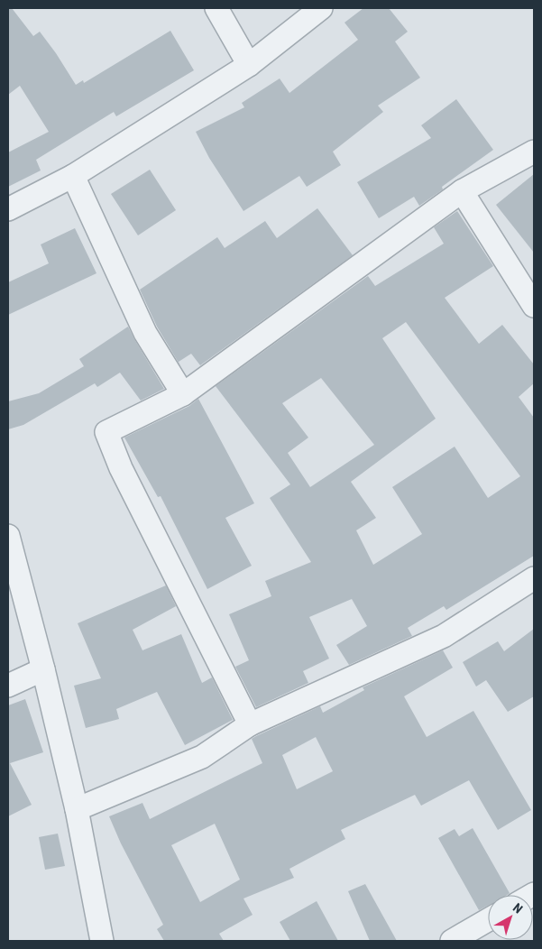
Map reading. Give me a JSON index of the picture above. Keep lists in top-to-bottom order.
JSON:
{
  "north": "top right"
}
